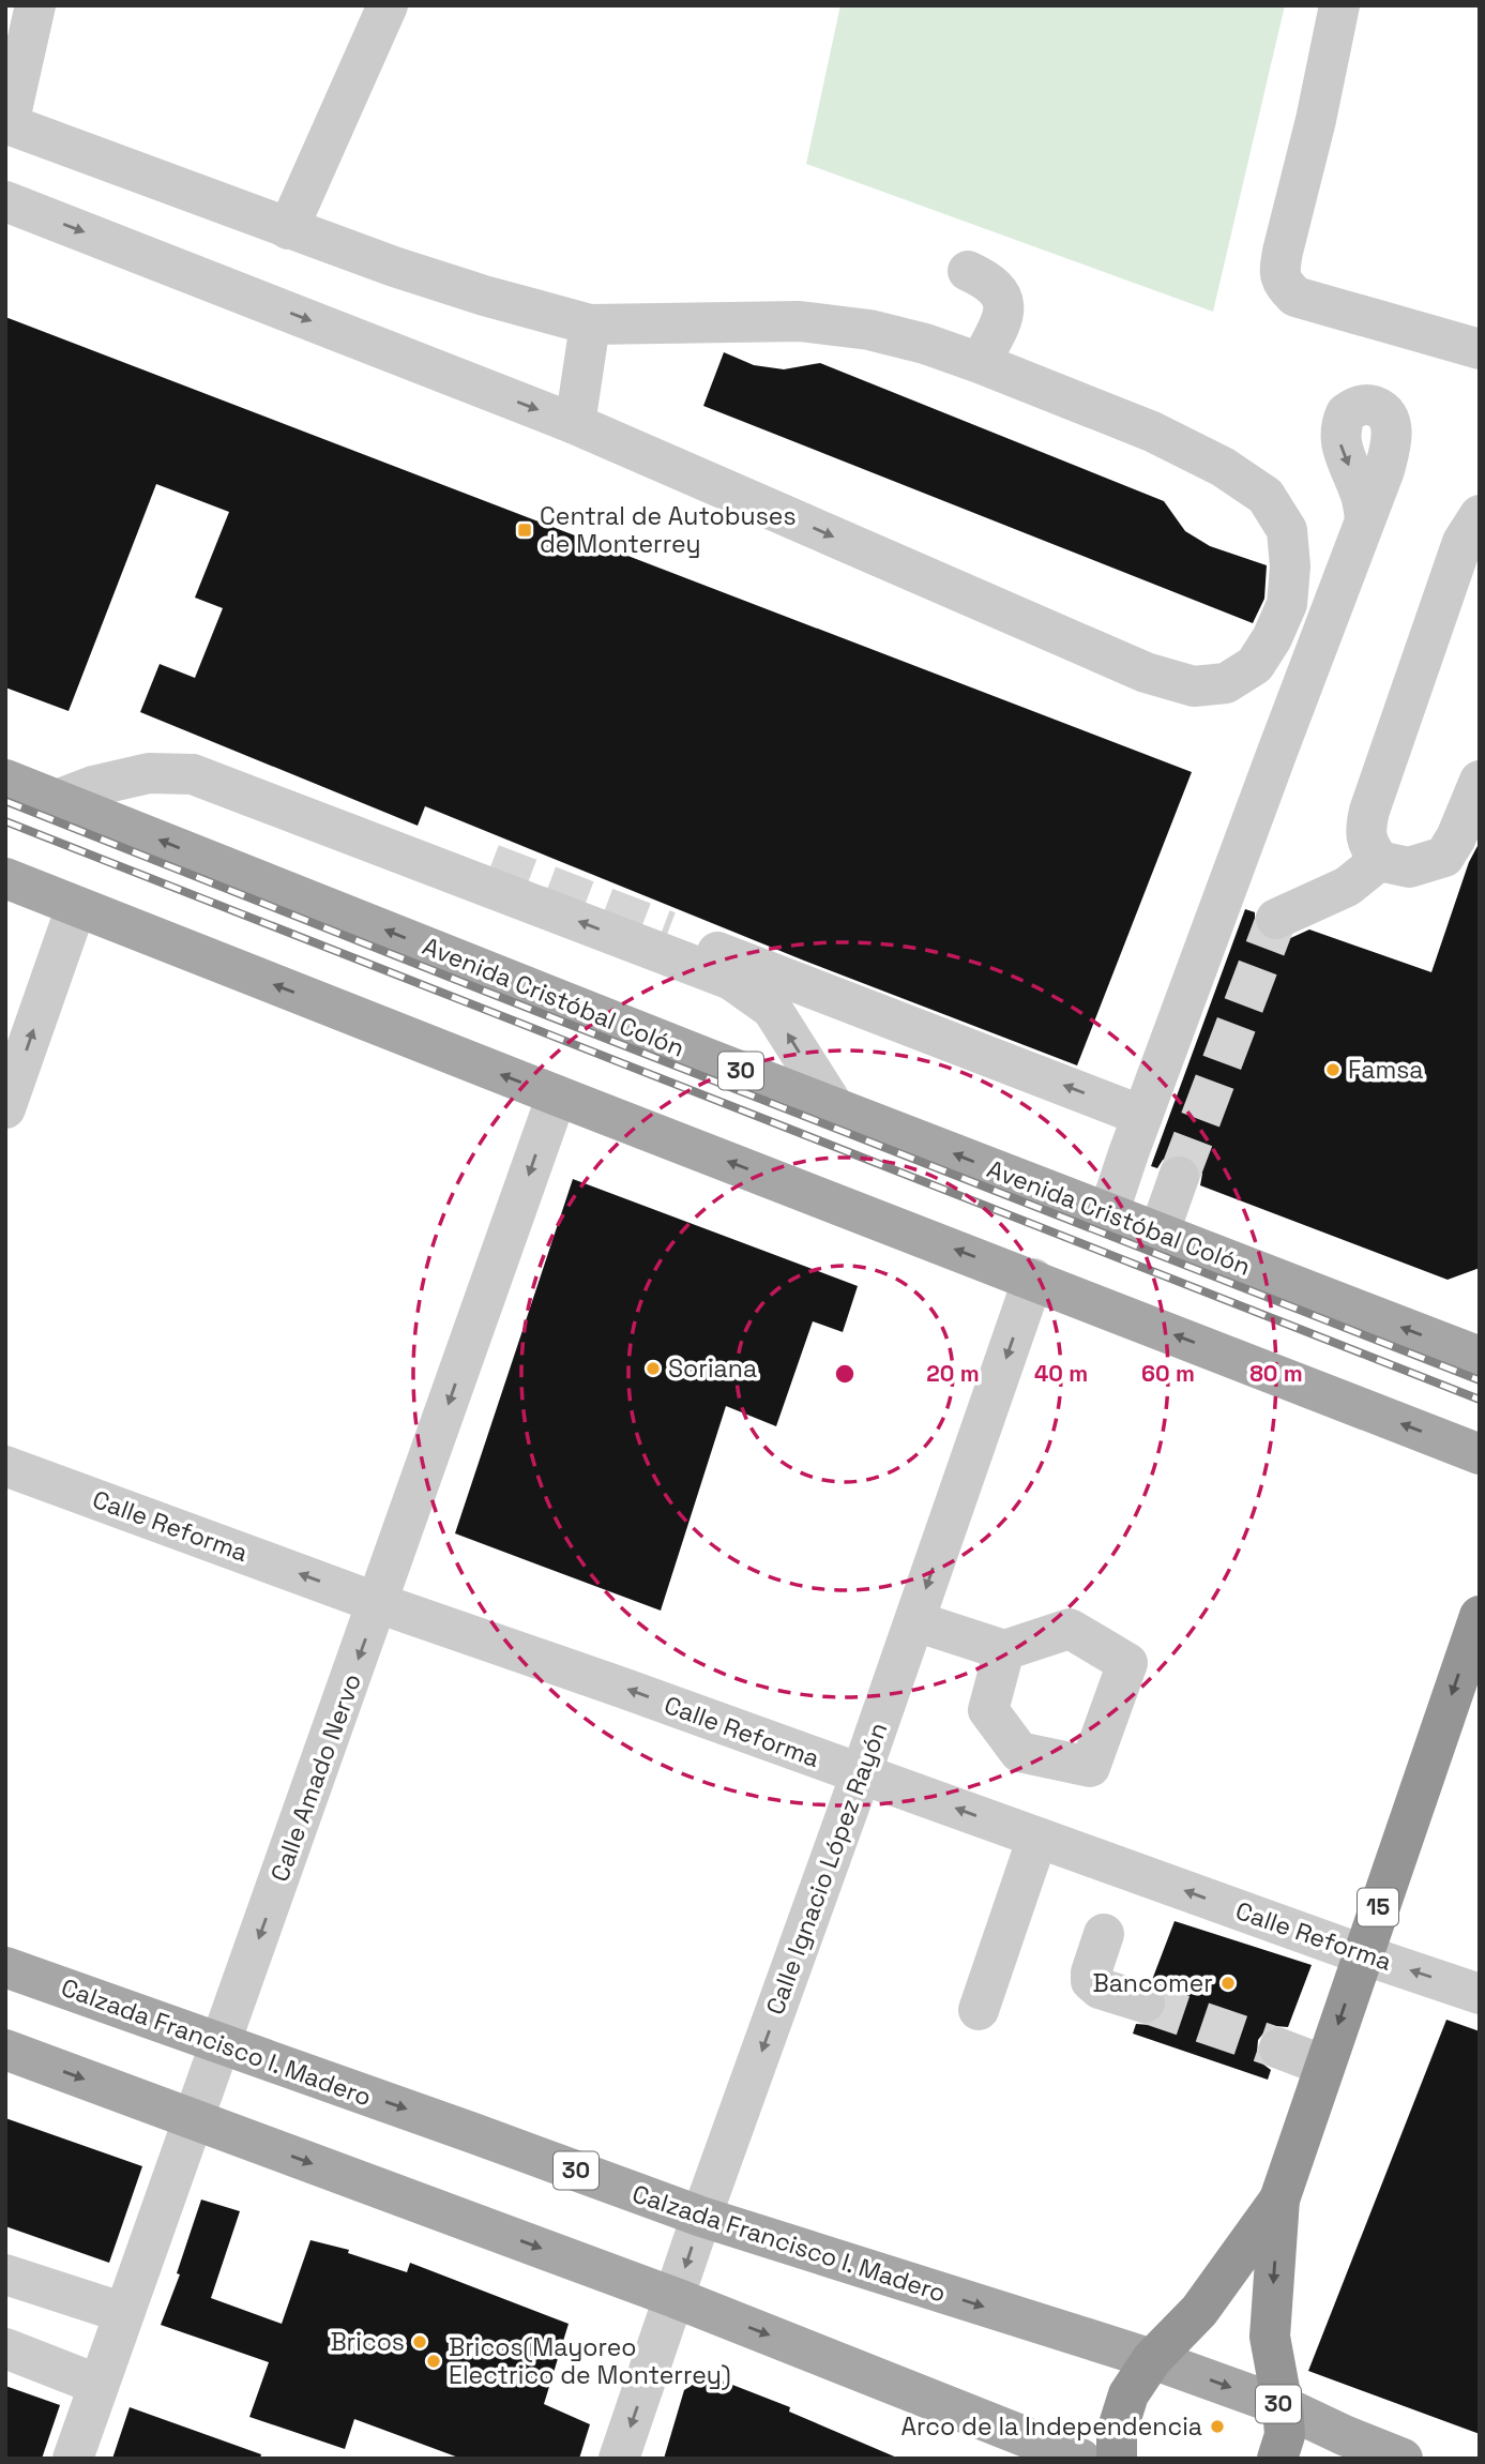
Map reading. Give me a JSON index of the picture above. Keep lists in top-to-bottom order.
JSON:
{
  "streets": {
    "highway": ["15"],
    "main road": ["Avenida Cristóbal Colón", "30", "Calzada Francisco I. Madero"],
    "street": ["Calle Reforma", "Calle Amado Nervo", "Calle Ignacio López Rayón"]
  },
  "crossings": [
    ["Calle Reforma", "Calle Amado Nervo"],
    ["Calle Reforma", "Calle Ignacio López Rayón"],
    ["Calle Reforma", "15"],
    ["Calle Amado Nervo", "Calzada Francisco I. Madero"],
    ["Calle Ignacio López Rayón", "Calzada Francisco I. Madero"],
    ["15", "Calzada Francisco I. Madero"]
  ],
  "one_way": ["Calle Reforma", "Calle Amado Nervo", "Calle Ignacio López Rayón"],
  "places": {
    "transit": ["Central de Autobuses de Monterrey"],
    "other": [
      "Famsa",
      "Soriana",
      "Bancomer",
      "Bricos",
      "Bricos(Mayoreo Electrico de Monterrey)",
      "Arco de la Independencia"
    ]
  },
  "rings": [
    "20 m",
    "40 m",
    "60 m",
    "80 m"
  ]
}
